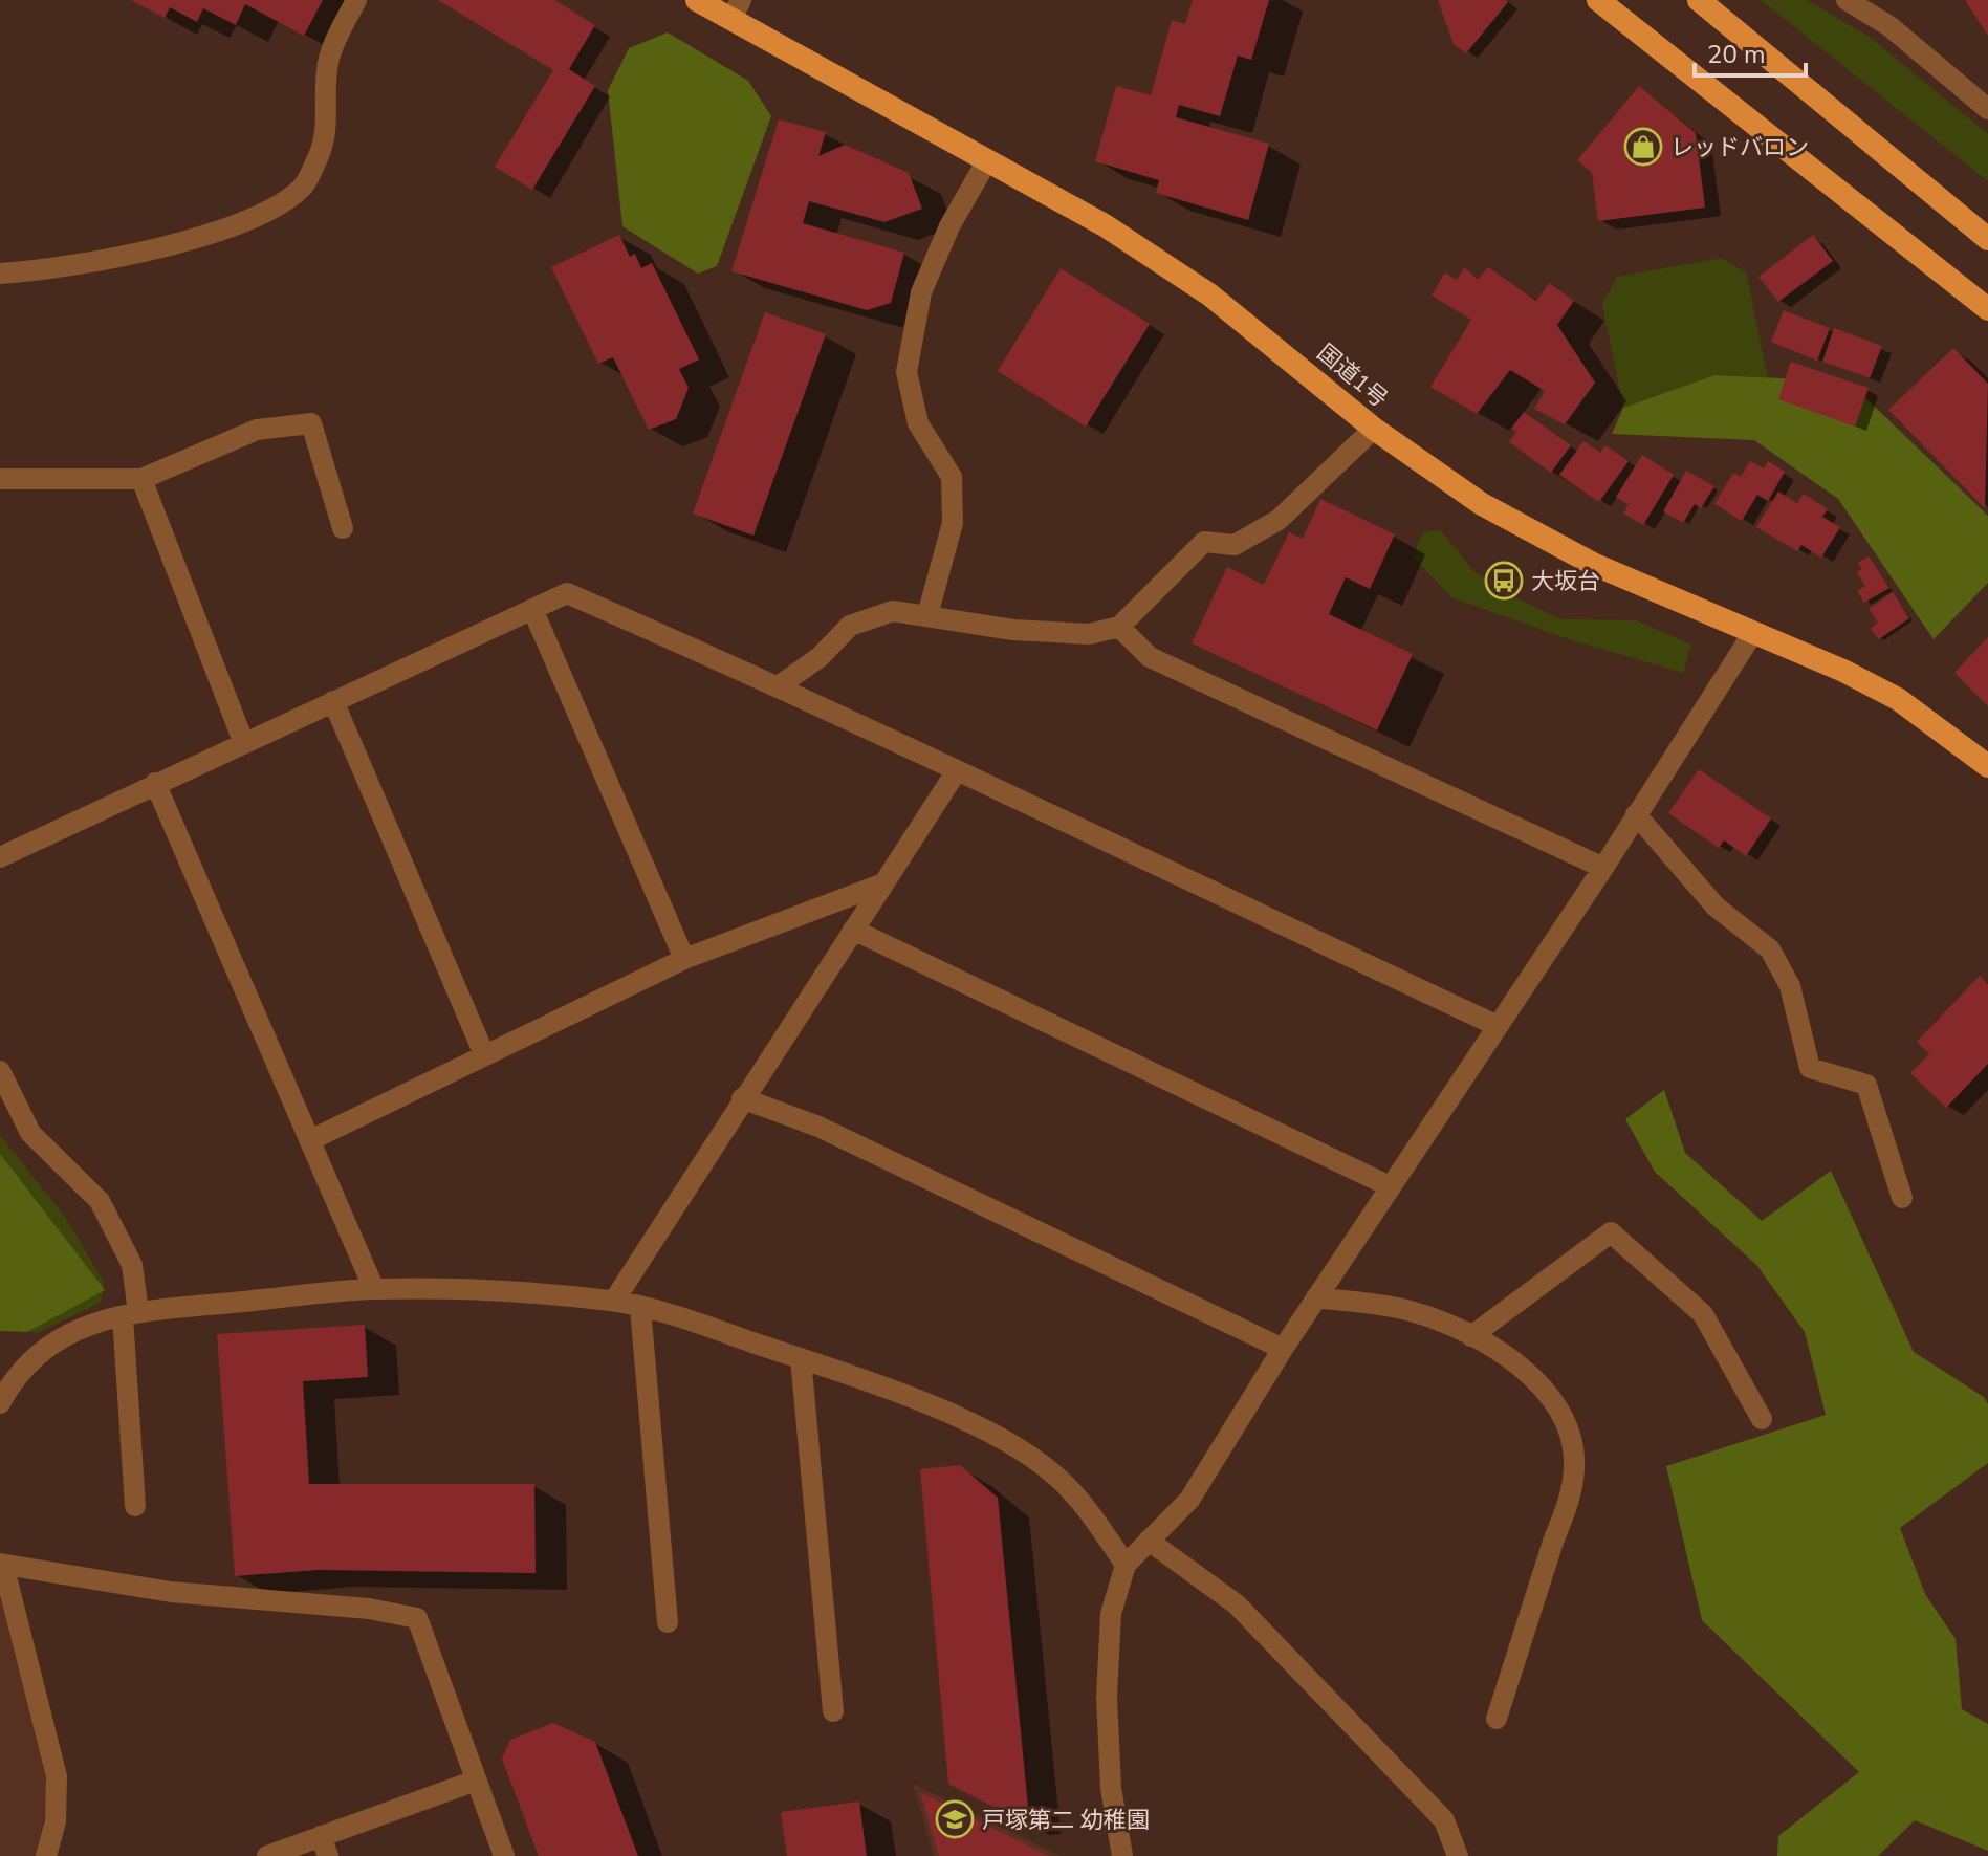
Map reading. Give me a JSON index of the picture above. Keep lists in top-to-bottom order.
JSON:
{
  "streets": {
    "highway": ["国道1号"]
  },
  "places": {
    "shop": ["レッドバロン"],
    "bus stop": ["大坂台"],
    "school or university": ["戸塚第二 幼稚園"]
  },
  "scale_bar": "20 m"
}
